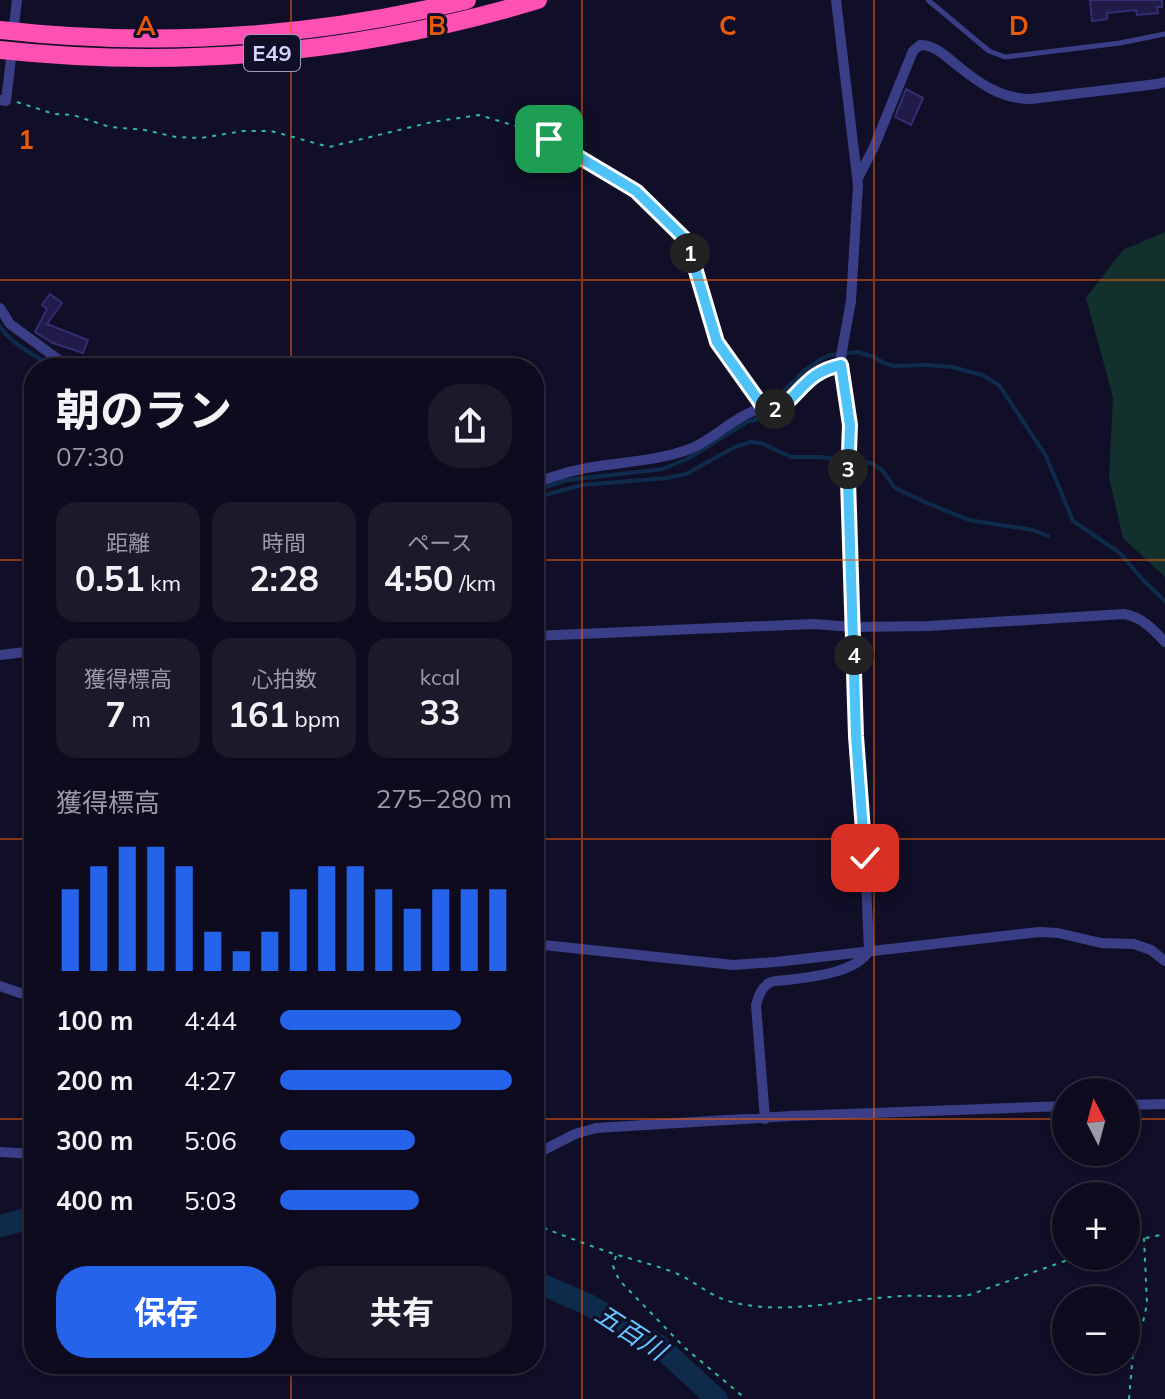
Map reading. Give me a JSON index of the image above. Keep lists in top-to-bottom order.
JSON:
{
  "streets": {
    "highway": ["E49"]
  },
  "water": ["五百川"],
  "north": "top",
  "page": {
    "pins": [
      "1",
      "2",
      "3",
      "4"
    ],
    "heading": ["朝のラン", "07:30"],
    "stats": [
      ["距離", "0.51 km"],
      ["時間", "2:28"],
      ["ペース", "4:50 /km"],
      ["獲得標高", "7 m"],
      ["心拍数", "161 bpm"],
      ["kcal", "33"]
    ],
    "chart": ["獲得標高", "275–280 m"],
    "list": [
      {
        "name": "100 m",
        "note": "4:44"
      },
      {
        "name": "200 m",
        "note": "4:27"
      },
      {
        "name": "300 m",
        "note": "5:06"
      },
      {
        "name": "400 m",
        "note": "5:03"
      }
    ],
    "map_buttons": ["+", "−"],
    "buttons": ["保存", "共有"]
  },
  "grid": {
    "columns": [
      "A",
      "B",
      "C",
      "D"
    ],
    "rows": ["1"]
  }
}
